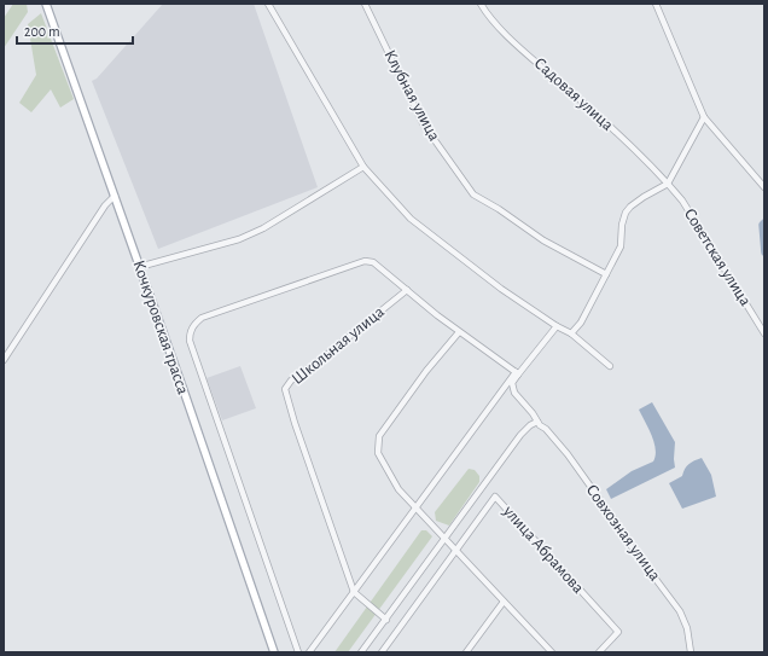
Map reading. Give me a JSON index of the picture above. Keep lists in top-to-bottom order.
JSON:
{
  "streets": {
    "main road": ["Кочкуровская трасса"],
    "street": [
      "Садовая улица",
      "Клубная улица",
      "Советская улица",
      "Школьная улица",
      "Совхозная улица",
      "улица Абрамова"
    ]
  },
  "crossings": [
    ["Садовая улица", "Советская улица"]
  ],
  "scale_bar": "200 m"
}
